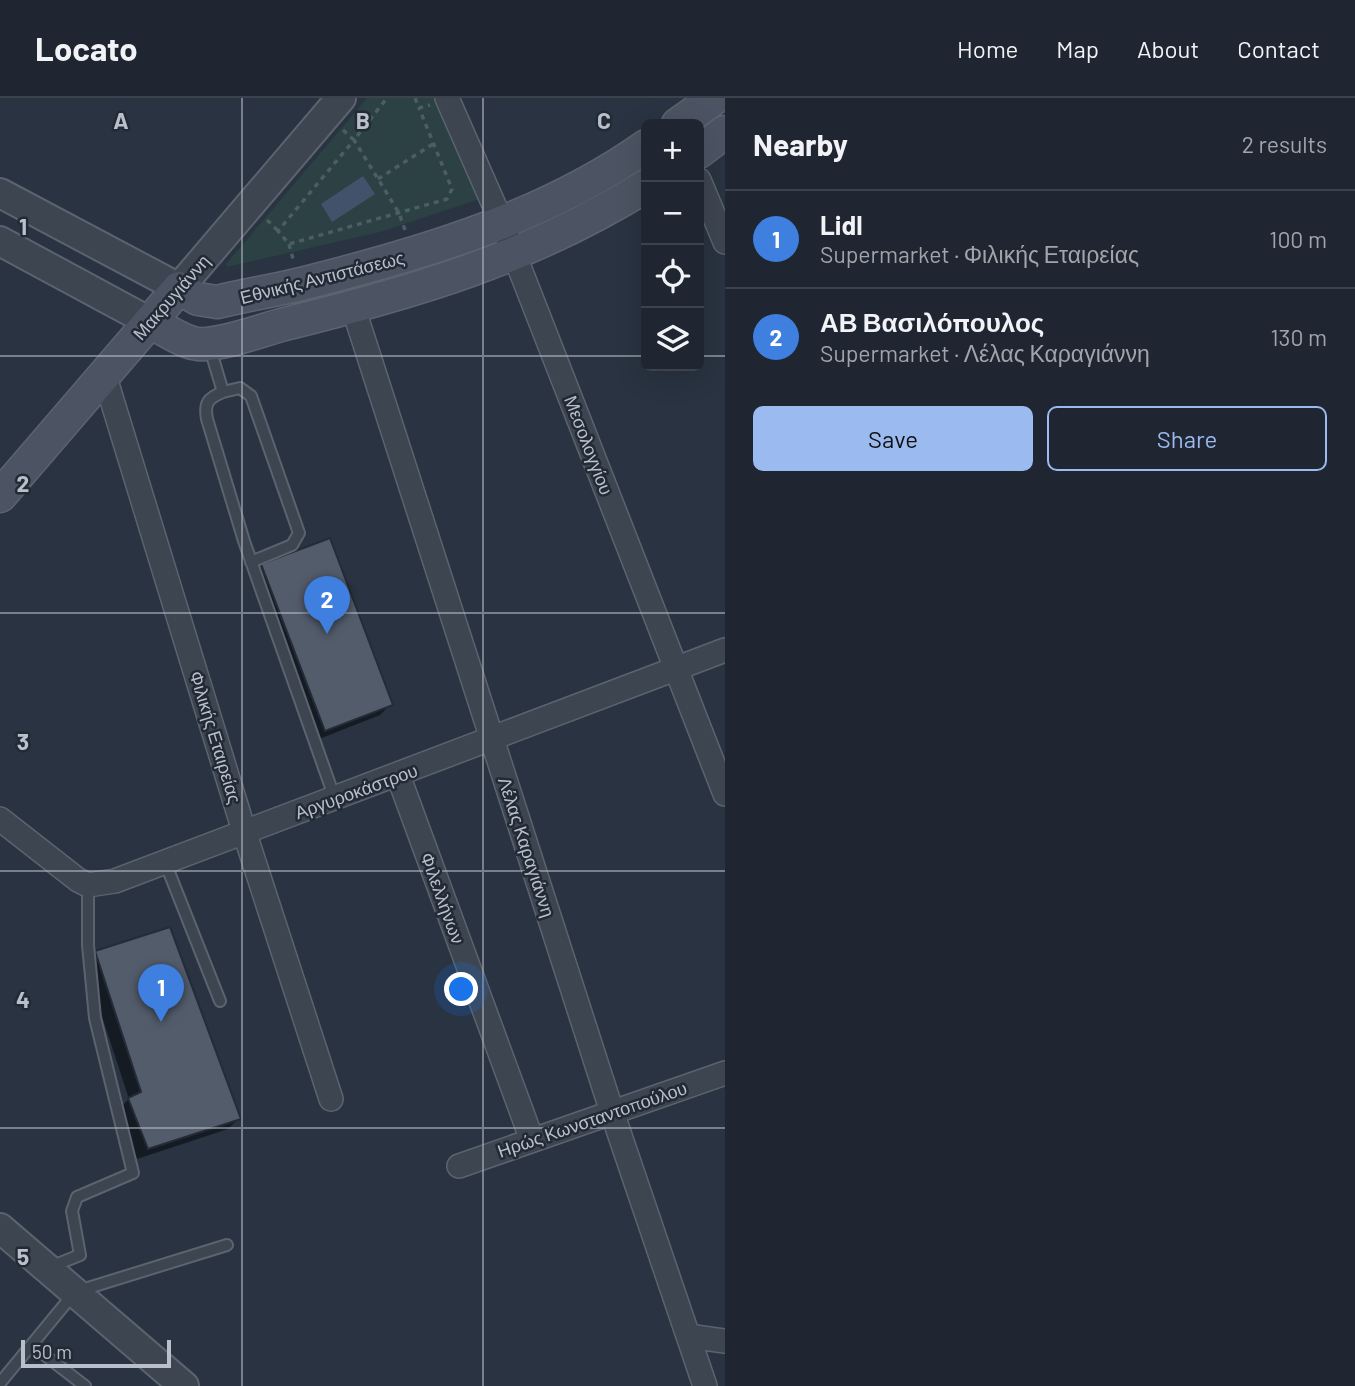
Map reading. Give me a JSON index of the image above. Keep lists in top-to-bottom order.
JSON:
{
  "streets": {
    "main road": ["Εθνικής Αντιστάσεως", "Μακρυγιάννη"],
    "street": [
      "Μεσολογγίου",
      "Φιλικής Εταιρείας",
      "Αργυροκάστρου",
      "Λέλας Καραγιάννη",
      "Φιλελλήνων",
      "Ηρώς Κωνσταντοπούλου"
    ]
  },
  "crossings": [
    ["Εθνικής Αντιστάσεως", "Μακρυγιάννη"],
    ["Εθνικής Αντιστάσεως", "Μεσολογγίου"],
    ["Εθνικής Αντιστάσεως", "Λέλας Καραγιάννη"],
    ["Μακρυγιάννη", "Φιλικής Εταιρείας"],
    ["Μεσολογγίου", "Αργυροκάστρου"],
    ["Φιλικής Εταιρείας", "Αργυροκάστρου"],
    ["Αργυροκάστρου", "Λέλας Καραγιάννη"],
    ["Αργυροκάστρου", "Φιλελλήνων"],
    ["Λέλας Καραγιάννη", "Ηρώς Κωνσταντοπούλου"],
    ["Φιλελλήνων", "Ηρώς Κωνσταντοπούλου"]
  ],
  "scale_bar": "50 m",
  "page": {
    "header": "Locato",
    "nav": [
      "Home",
      "Map",
      "About",
      "Contact"
    ],
    "heading": ["Nearby", "2 results"],
    "map_buttons": ["+", "−"],
    "list": [
      {
        "mark": "1",
        "name": "Lidl",
        "note": "Supermarket · Φιλικής Εταιρείας",
        "value": "100 m"
      },
      {
        "mark": "2",
        "name": "ΑΒ Βασιλόπουλος",
        "note": "Supermarket · Λέλας Καραγιάννη",
        "value": "130 m"
      }
    ],
    "buttons": ["Save", "Share"],
    "pins": ["2", "1"],
    "scale": "50 m"
  },
  "grid": {
    "columns": ["A", "B", "C"],
    "rows": [
      "1",
      "2",
      "3",
      "4",
      "5"
    ]
  }
}
